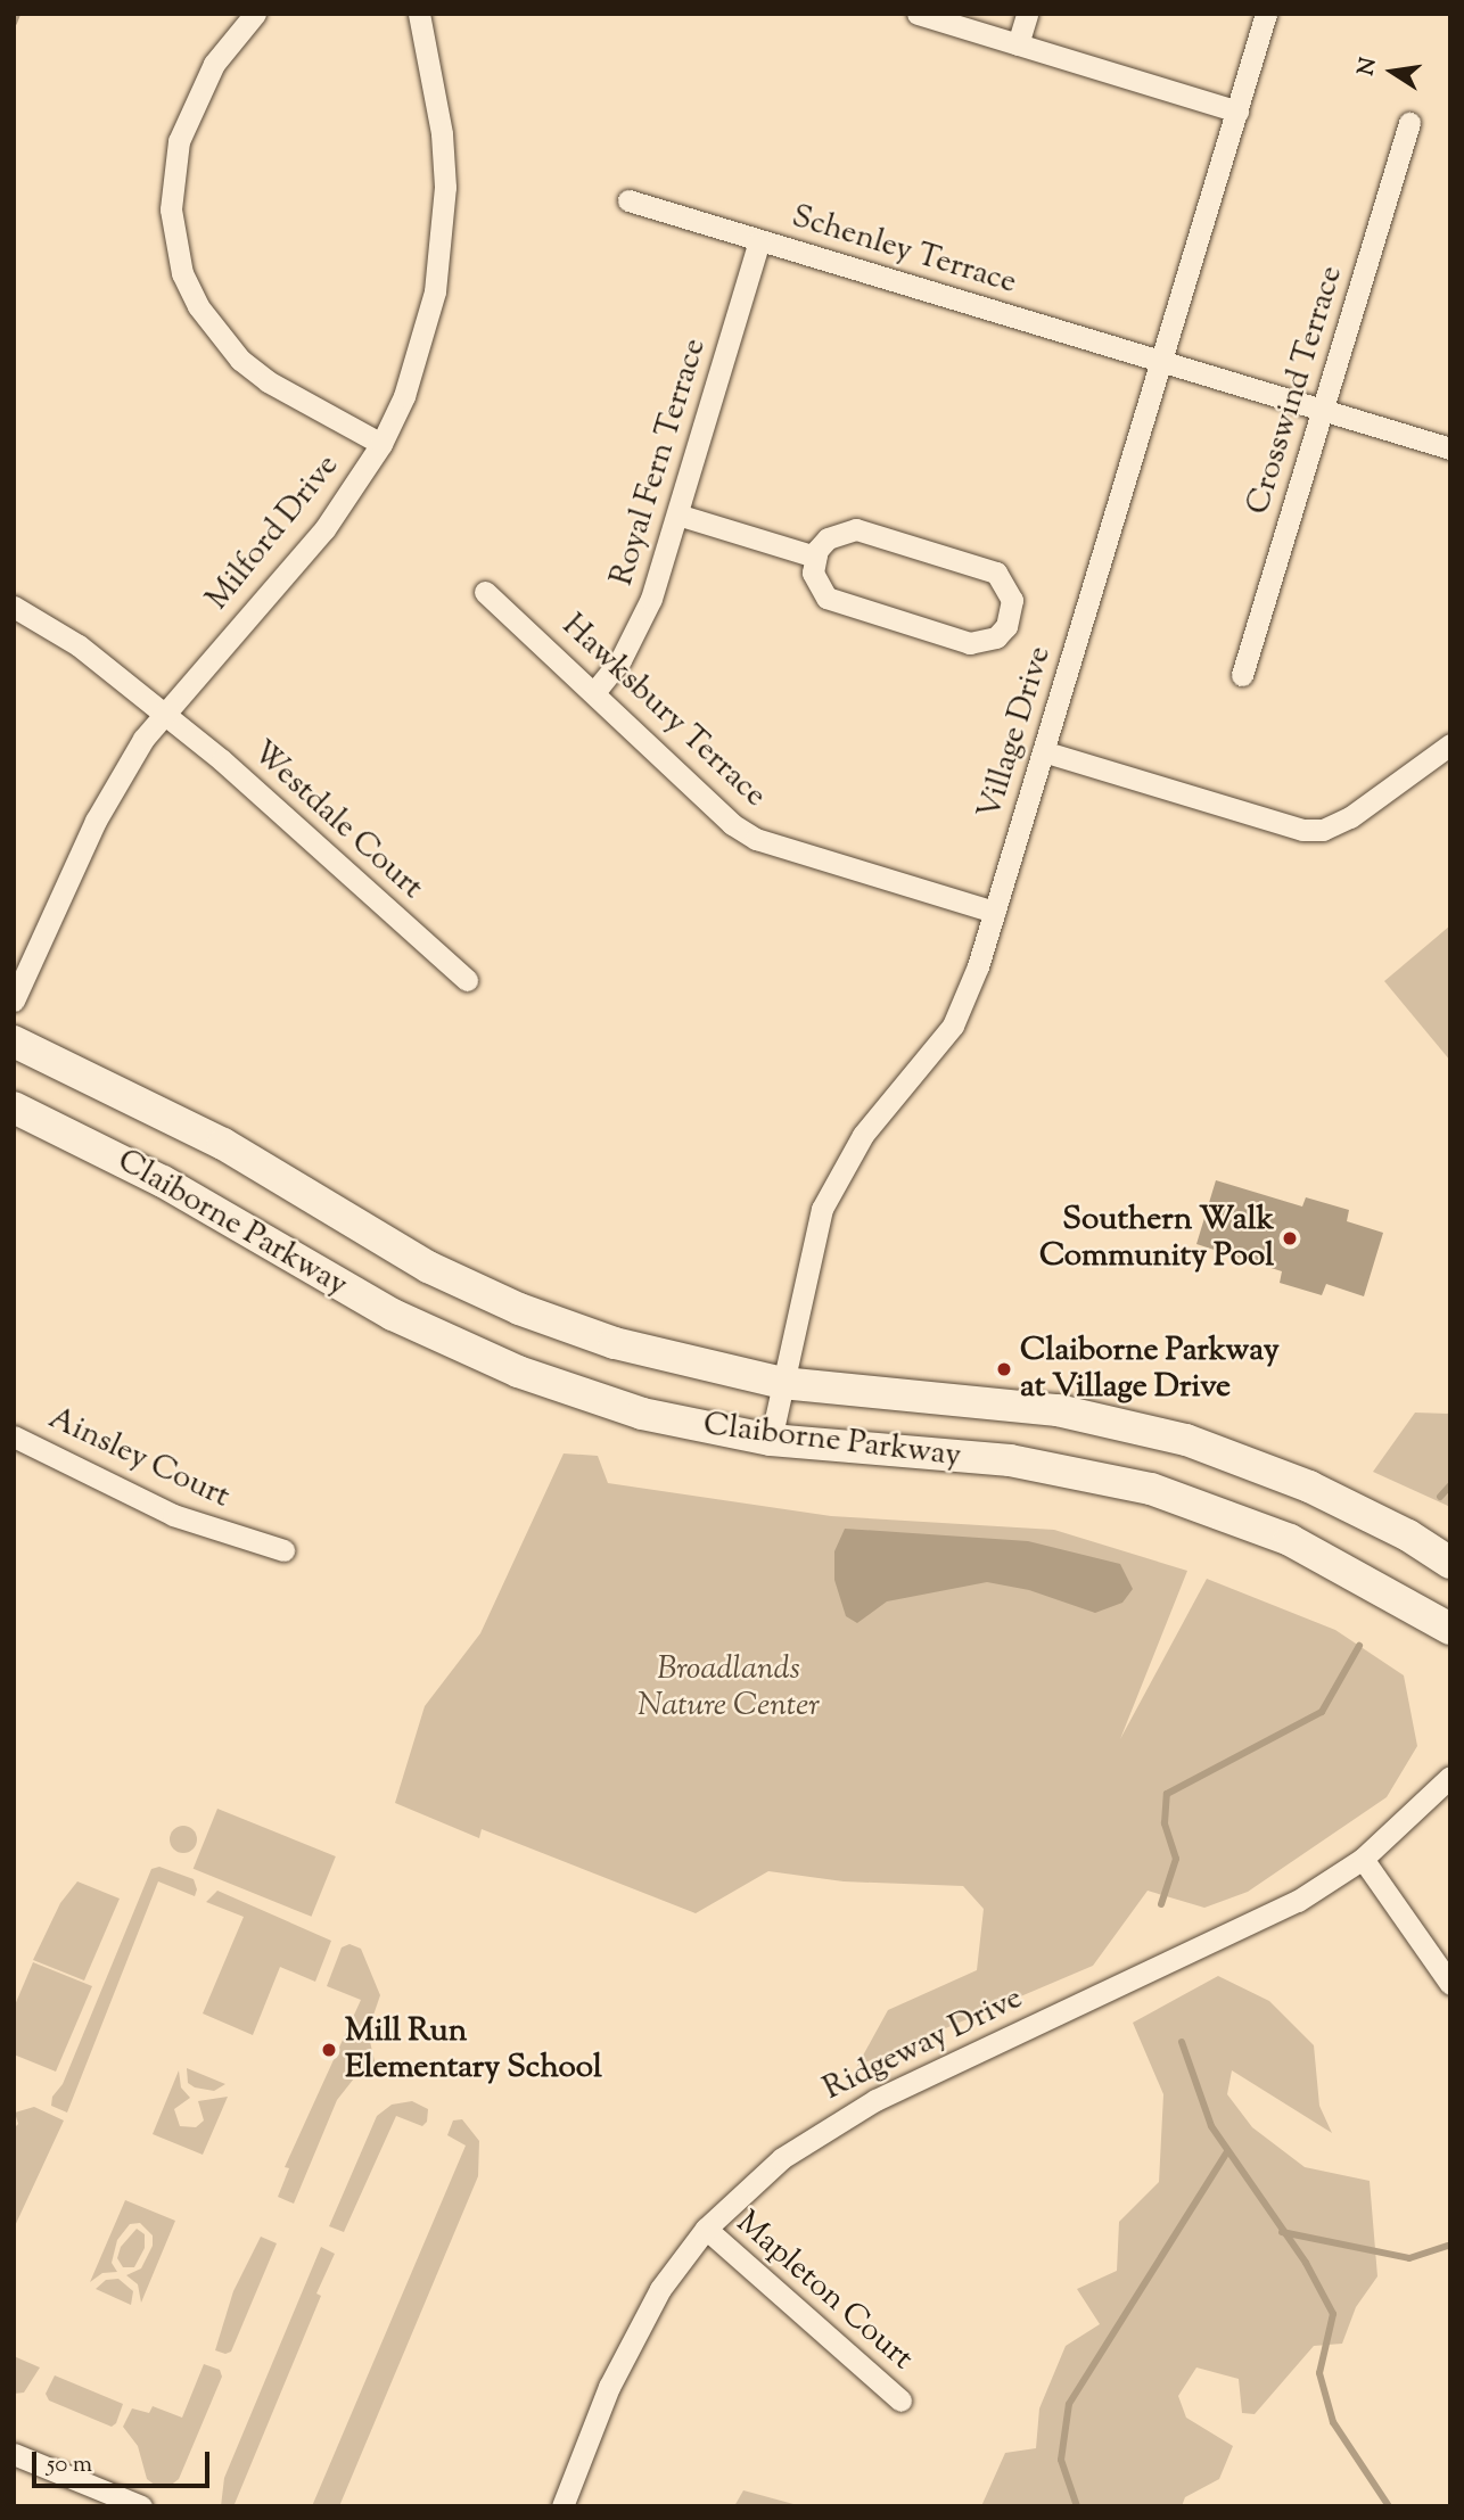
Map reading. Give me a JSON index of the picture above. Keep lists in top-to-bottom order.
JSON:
{
  "streets": {
    "main road": ["Claiborne Parkway"],
    "street": [
      "Schenley Terrace",
      "Crosswind Terrace",
      "Royal Fern Terrace",
      "Milford Drive",
      "Hawksbury Terrace",
      "Village Drive",
      "Westdale Court",
      "Ainsley Court",
      "Ridgeway Drive",
      "Mapleton Court"
    ]
  },
  "crossings": [
    ["Schenley Terrace", "Crosswind Terrace"],
    ["Schenley Terrace", "Royal Fern Terrace"],
    ["Schenley Terrace", "Village Drive"],
    ["Royal Fern Terrace", "Hawksbury Terrace"],
    ["Milford Drive", "Westdale Court"],
    ["Hawksbury Terrace", "Village Drive"],
    ["Village Drive", "Claiborne Parkway"],
    ["Ridgeway Drive", "Mapleton Court"]
  ],
  "parks": ["Broadlands Nature Center"],
  "places": ["Southern Walk Community Pool", "Claiborne Parkway at Village Drive", "Mill Run Elementary School"],
  "scale_bar": "50 m",
  "north": "left"
}
